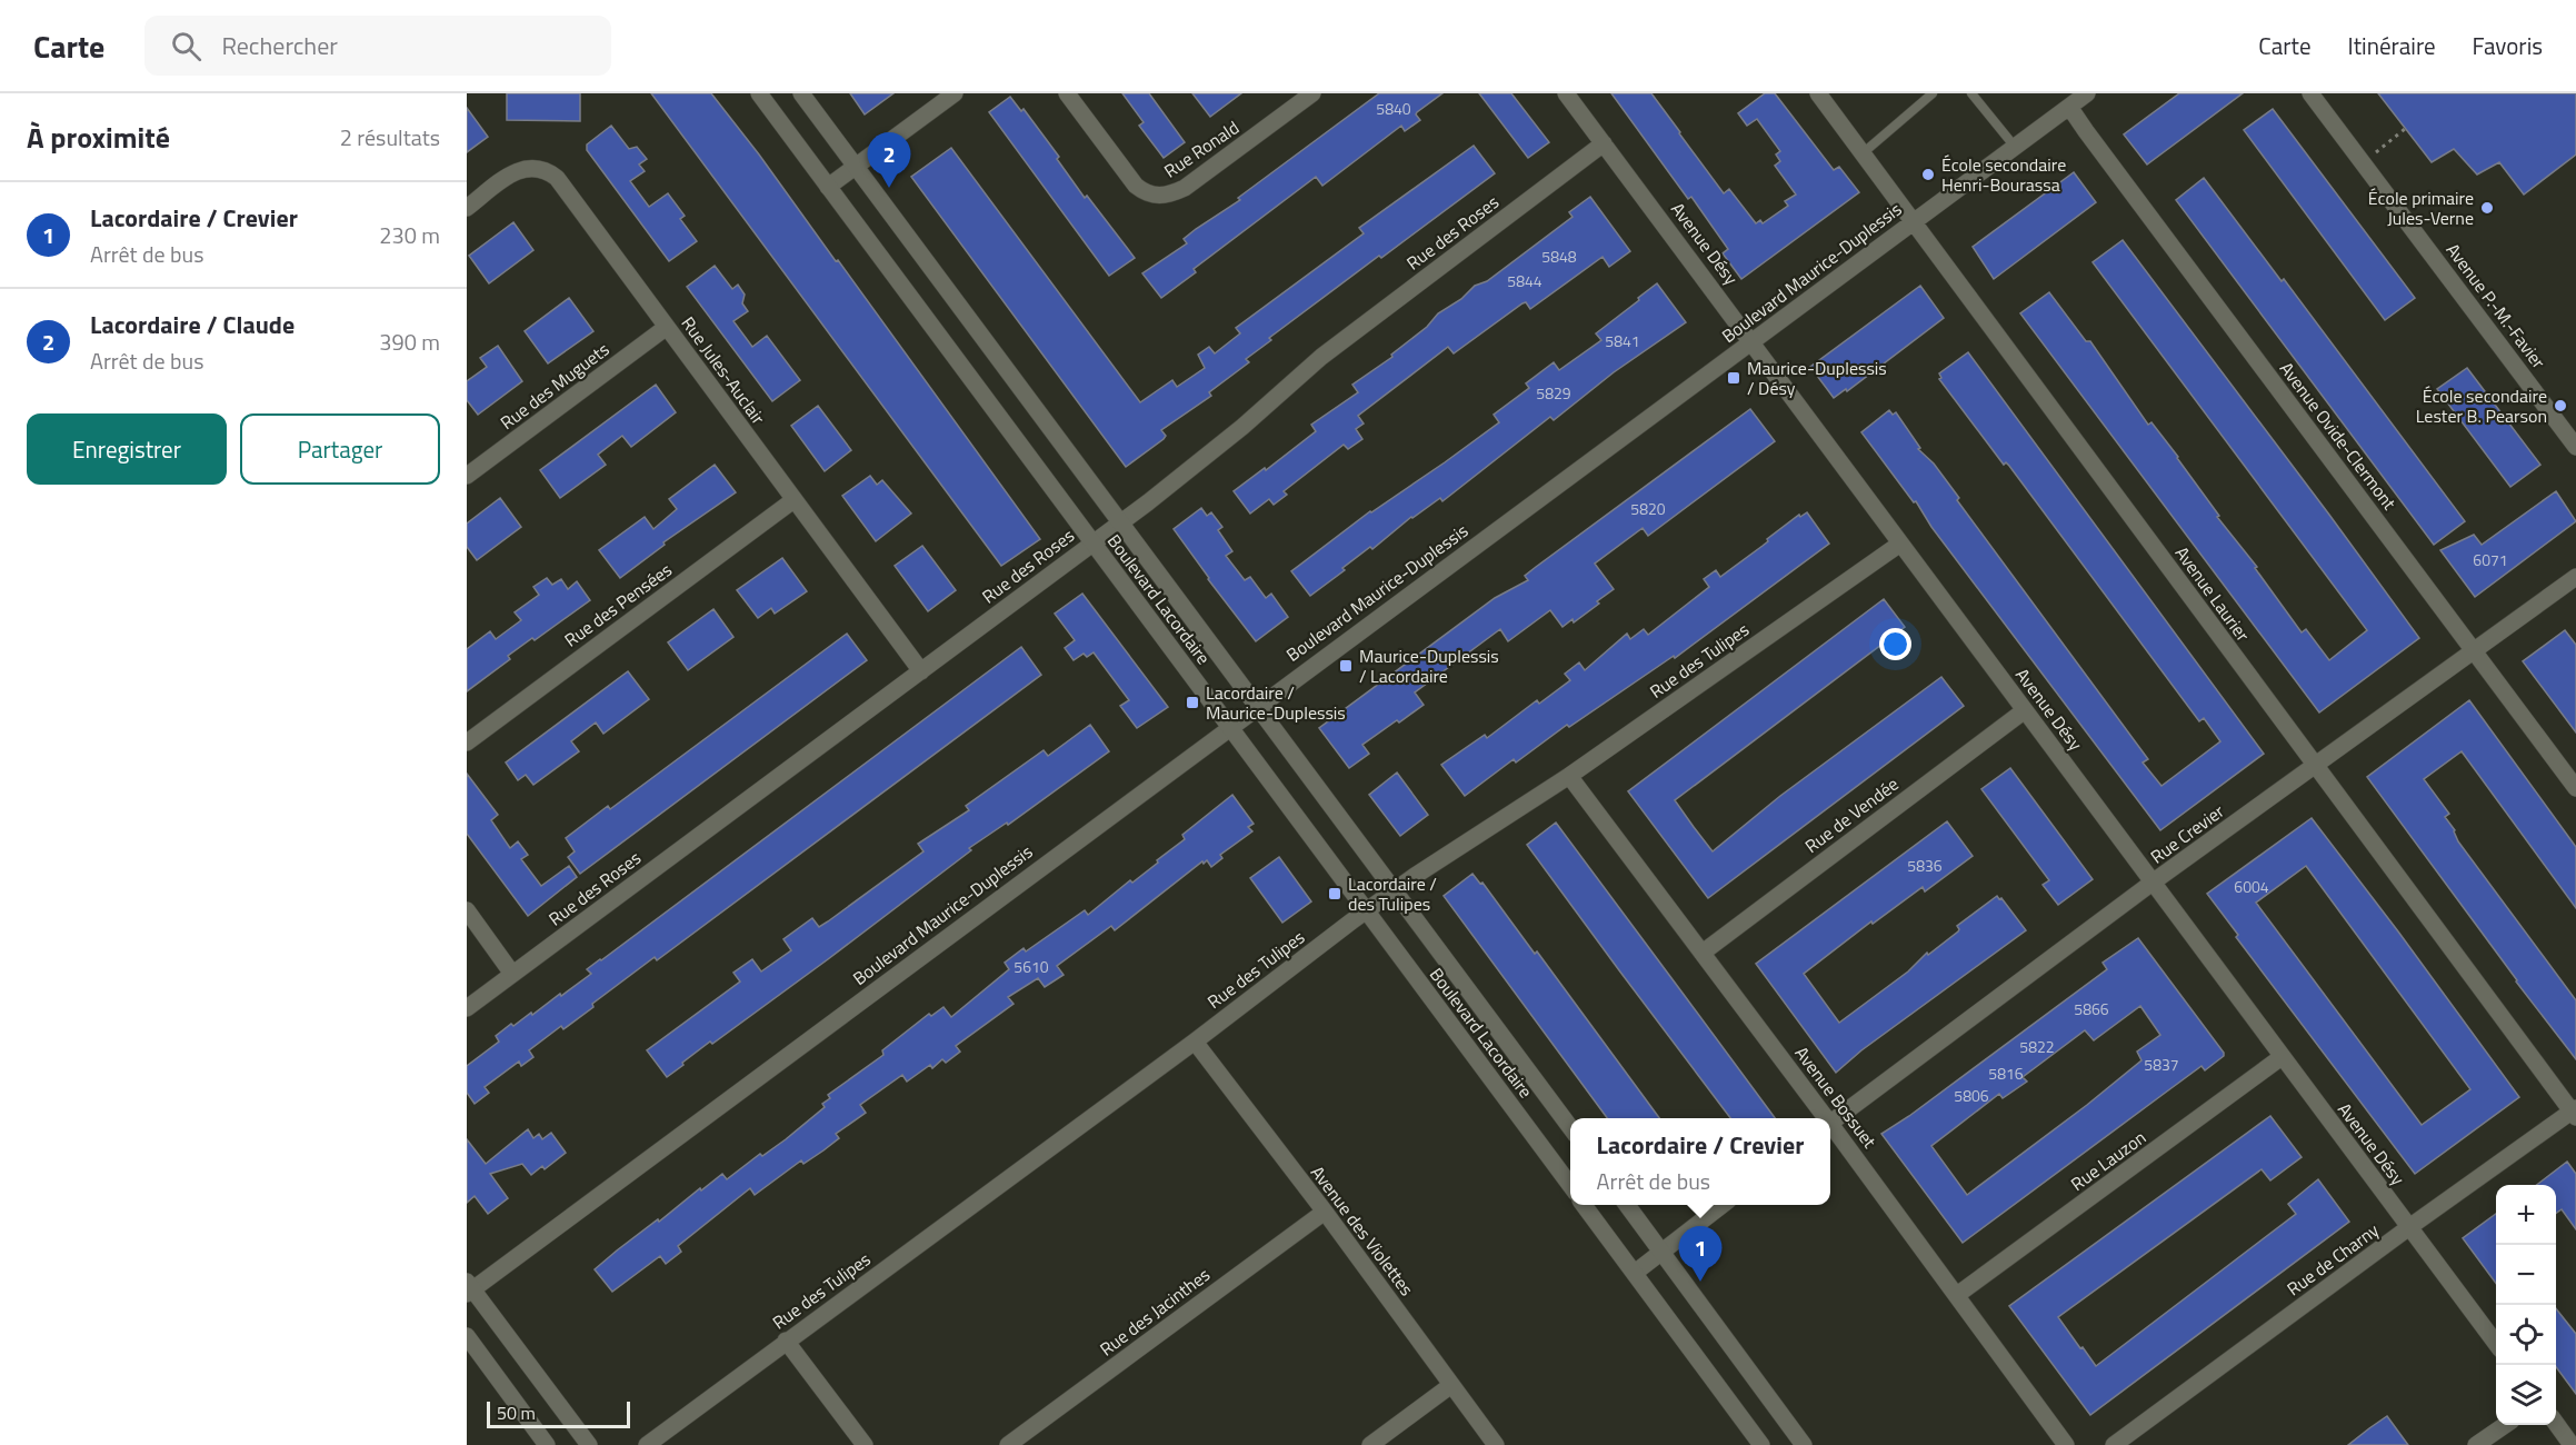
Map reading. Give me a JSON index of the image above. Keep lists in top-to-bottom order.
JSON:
{
  "streets": {
    "street": [
      "Rue Ronald",
      "Rue des Roses",
      "Avenue Désy",
      "Boulevard Maurice-Duplessis",
      "Avenue P.-M.-Favier",
      "Rue Jules-Auclair",
      "Rue des Muguets",
      "Avenue Ovide-Clermont",
      "Avenue Laurier",
      "Boulevard Lacordaire",
      "Rue des Pensées",
      "Rue des Tulipes",
      "Rue de Vendée",
      "Rue Crevier",
      "Avenue Bossuet",
      "Rue Lauzon",
      "Avenue des Violettes",
      "Rue de Charny",
      "Rue des Jacinthes"
    ]
  },
  "crossings": [
    ["Rue des Roses", "Avenue Désy"],
    ["Rue des Roses", "Rue Jules-Auclair"],
    ["Rue des Roses", "Boulevard Lacordaire"],
    ["Avenue Désy", "Boulevard Maurice-Duplessis"],
    ["Avenue Désy", "Rue des Tulipes"],
    ["Avenue Désy", "Rue de Vendée"],
    ["Avenue Désy", "Rue Crevier"],
    ["Avenue Désy", "Rue Lauzon"],
    ["Avenue Désy", "Rue de Charny"],
    ["Boulevard Maurice-Duplessis", "Avenue Ovide-Clermont"],
    ["Boulevard Maurice-Duplessis", "Avenue Laurier"],
    ["Boulevard Maurice-Duplessis", "Boulevard Lacordaire"],
    ["Rue Jules-Auclair", "Rue des Muguets"],
    ["Rue Jules-Auclair", "Rue des Pensées"],
    ["Avenue Ovide-Clermont", "Rue Crevier"],
    ["Avenue Laurier", "Rue Crevier"],
    ["Avenue Laurier", "Rue de Charny"],
    ["Boulevard Lacordaire", "Rue des Tulipes"],
    ["Rue des Tulipes", "Avenue Bossuet"],
    ["Rue des Tulipes", "Avenue des Violettes"],
    ["Rue de Vendée", "Avenue Bossuet"],
    ["Avenue Bossuet", "Rue Lauzon"],
    ["Avenue des Violettes", "Rue des Jacinthes"]
  ],
  "places": {
    "other": ["École secondaire Henri-Bourassa", "École primaire Jules-Verne", "École secondaire Lester B. Pearson"],
    "transit": [
      "Maurice-Duplessis / Désy",
      "Maurice-Duplessis / Lacordaire",
      "Lacordaire / Maurice-Duplessis",
      "Lacordaire / des Tulipes"
    ]
  },
  "house_numbers": [
    "5840",
    "5848",
    "5844",
    "5841",
    "5829",
    "5820",
    "6071",
    "5836",
    "6004",
    "5610",
    "5866",
    "5822",
    "5837",
    "5816",
    "5806"
  ],
  "scale_bar": "50 m",
  "page": {
    "header": "Carte",
    "search": "Rechercher",
    "nav": ["Carte", "Itinéraire", "Favoris"],
    "heading": ["À proximité", "2 résultats"],
    "pins": ["2", "1"],
    "list": [
      {
        "mark": "1",
        "name": "Lacordaire / Crevier",
        "note": "Arrêt de bus",
        "value": "230 m"
      },
      {
        "mark": "2",
        "name": "Lacordaire / Claude",
        "note": "Arrêt de bus",
        "value": "390 m"
      }
    ],
    "buttons": ["Enregistrer", "Partager"],
    "popup": ["Lacordaire / Crevier", "Arrêt de bus"],
    "map_buttons": ["+", "−"],
    "scale": "50 m"
  }
}
